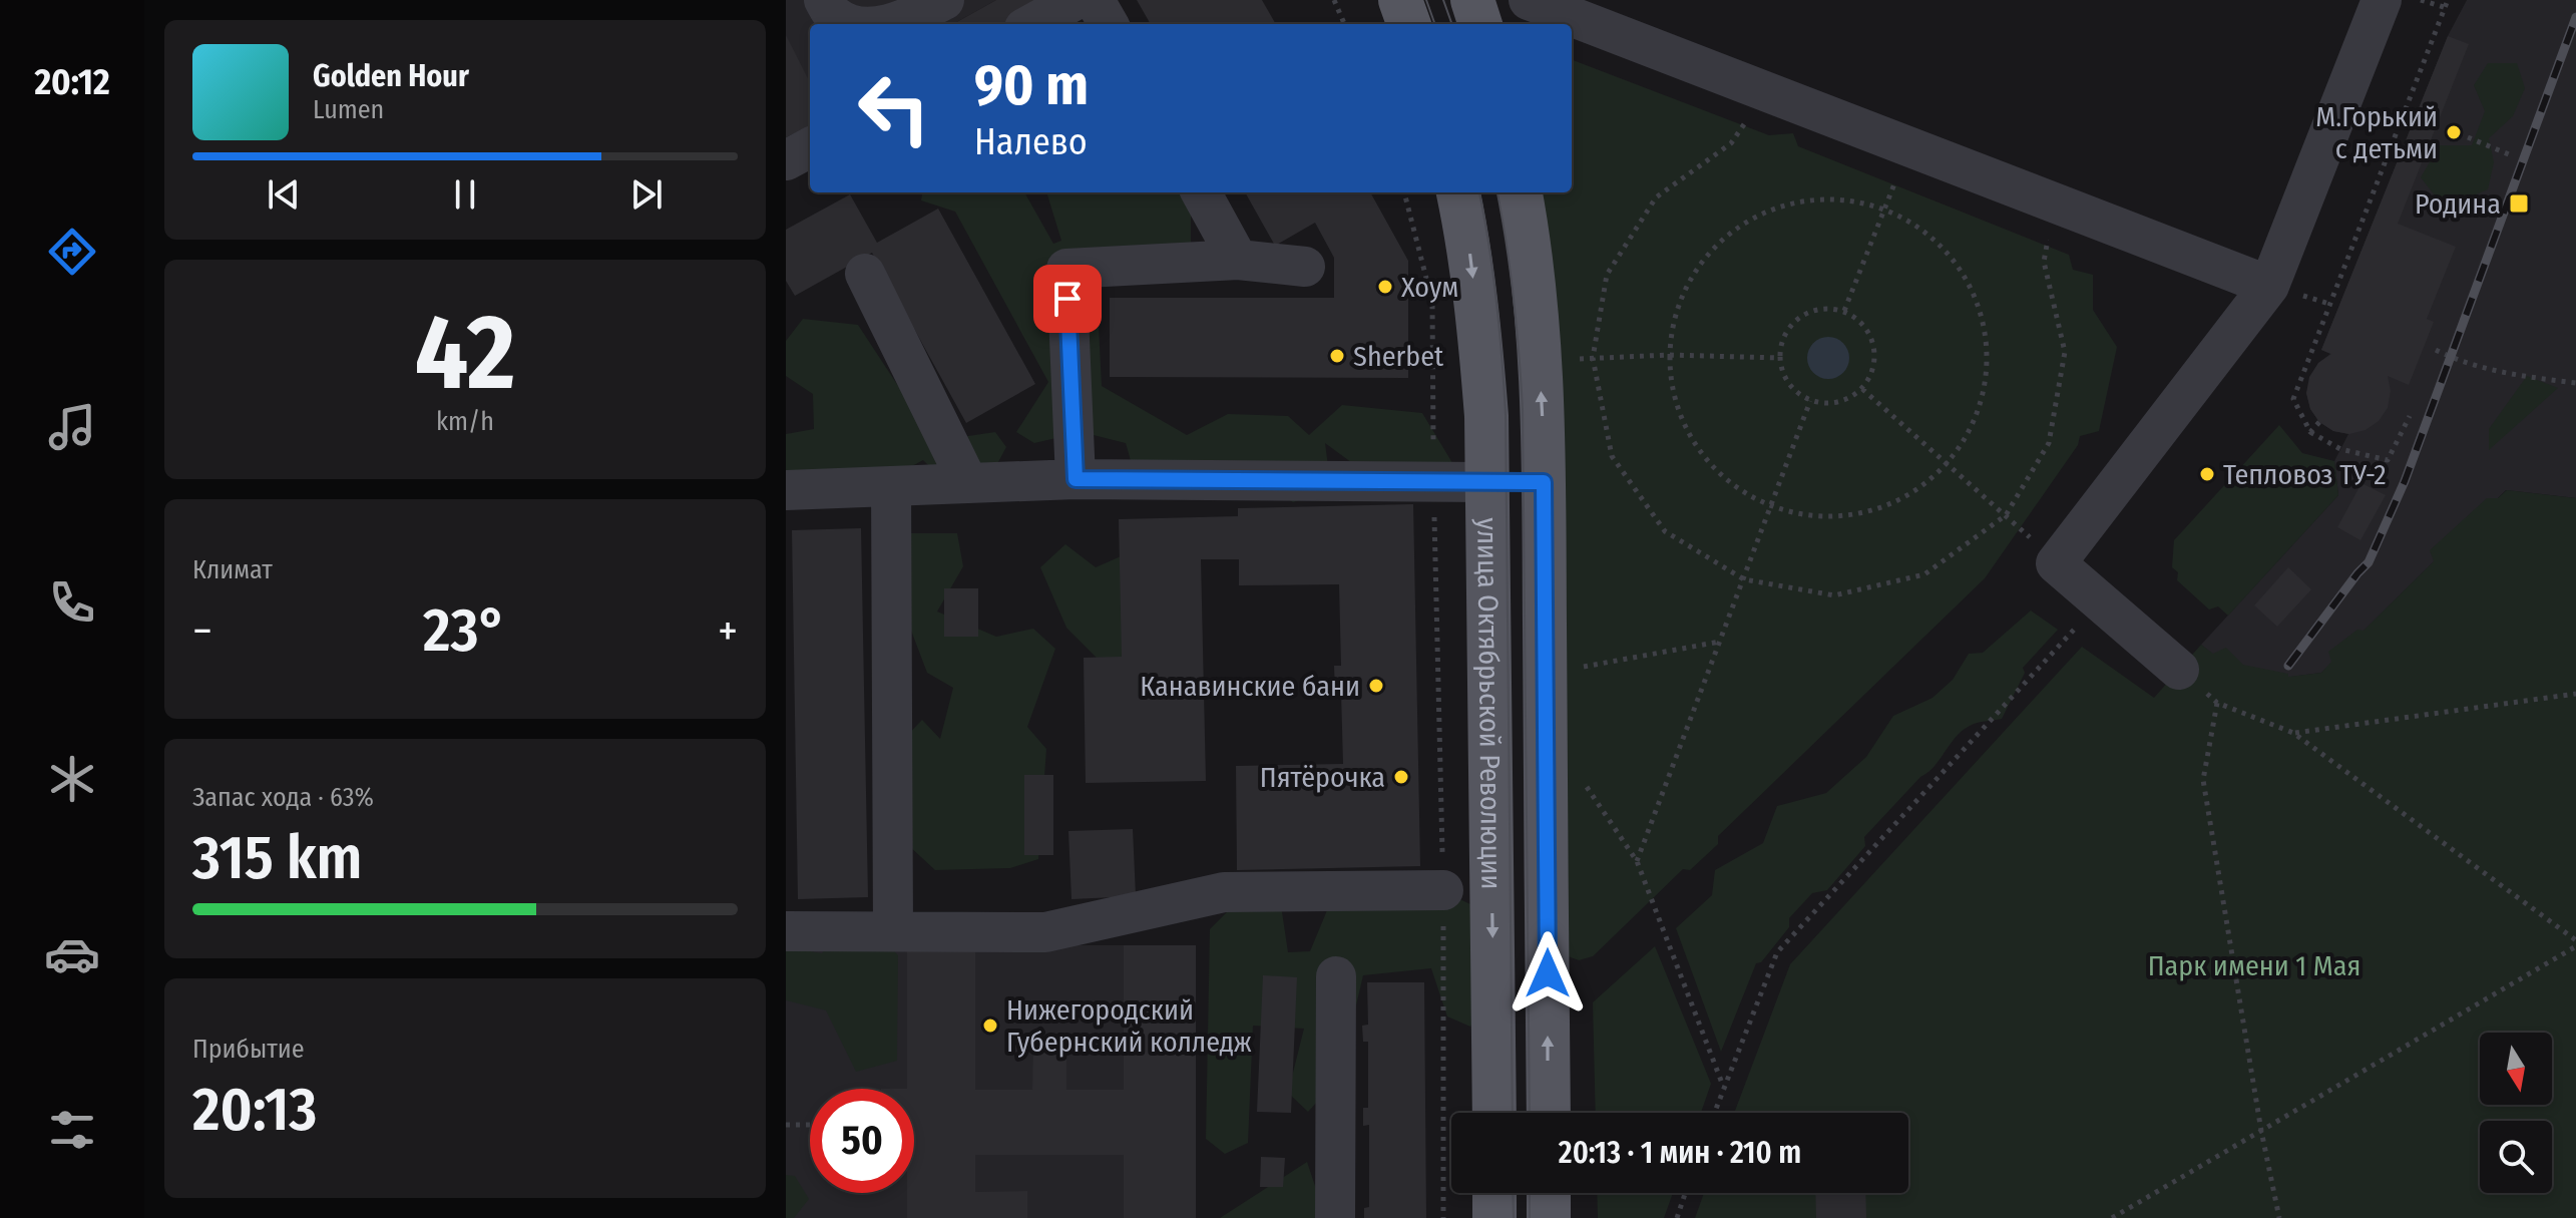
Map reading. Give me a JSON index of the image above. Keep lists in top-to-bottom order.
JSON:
{
  "streets": {
    "main road": ["улица Октябрьской Революции"]
  },
  "parks": ["Парк имени 1 Мая"],
  "places": {
    "other": [
      "М.Горький с детьми",
      "Хоум",
      "Sherbet",
      "Тепловоз ТУ-2",
      "Канавинские бани",
      "Пятёрочка",
      "Нижегородский Губернский колледж"
    ],
    "transit": ["Родина"]
  },
  "north": "bottom",
  "page": {
    "tabs": "20:12",
    "turn": ["90 m", "Налево"],
    "song": ["Golden Hour", "Lumen"],
    "tile": [
      ["42", "km/h"],
      "Климат",
      ["Запас хода · 63%", "315 km"],
      ["Прибытие", "20:13"]
    ],
    "heat": ["−", "23°", "+"],
    "limit": "50",
    "trip": "20:13 · 1 мин · 210 m"
  }
}
